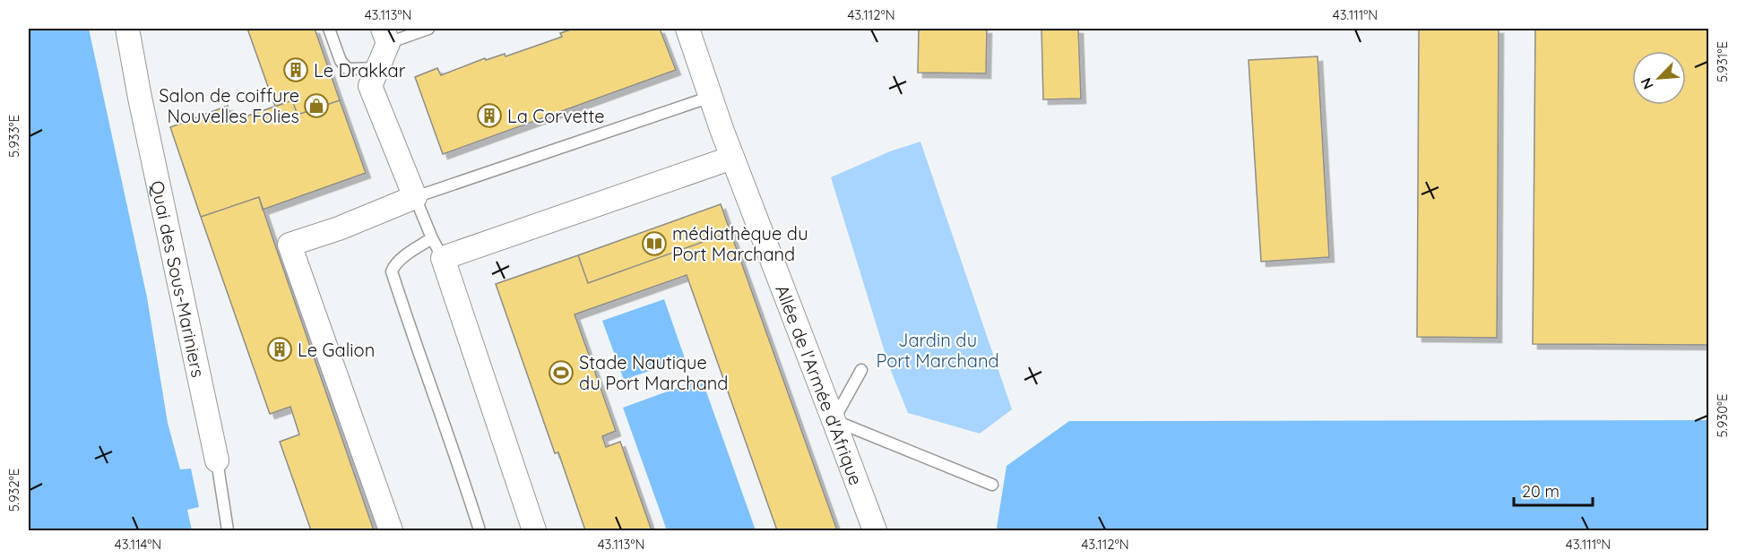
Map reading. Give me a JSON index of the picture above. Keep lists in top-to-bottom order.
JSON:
{
  "streets": {
    "street": ["Quai des Sous-Mariniers", "Allée de l'Armée d'Afrique"]
  },
  "parks": ["Jardin du Port Marchand"],
  "places": {
    "building": ["Le Drakkar", "La Corvette", "Le Galion"],
    "shop": ["Salon de coiffure Nouvelles Folies"],
    "library": ["médiathèque du Port Marchand"],
    "sports": ["Stade Nautique du Port Marchand"]
  },
  "scale_bar": "20 m",
  "north": "bottom left",
  "coordinates": [
    "43.113°N",
    "43.112°N",
    "43.111°N",
    "5.931°E",
    "5.933°E",
    "5.930°E",
    "5.932°E",
    "43.114°N"
  ]
}
